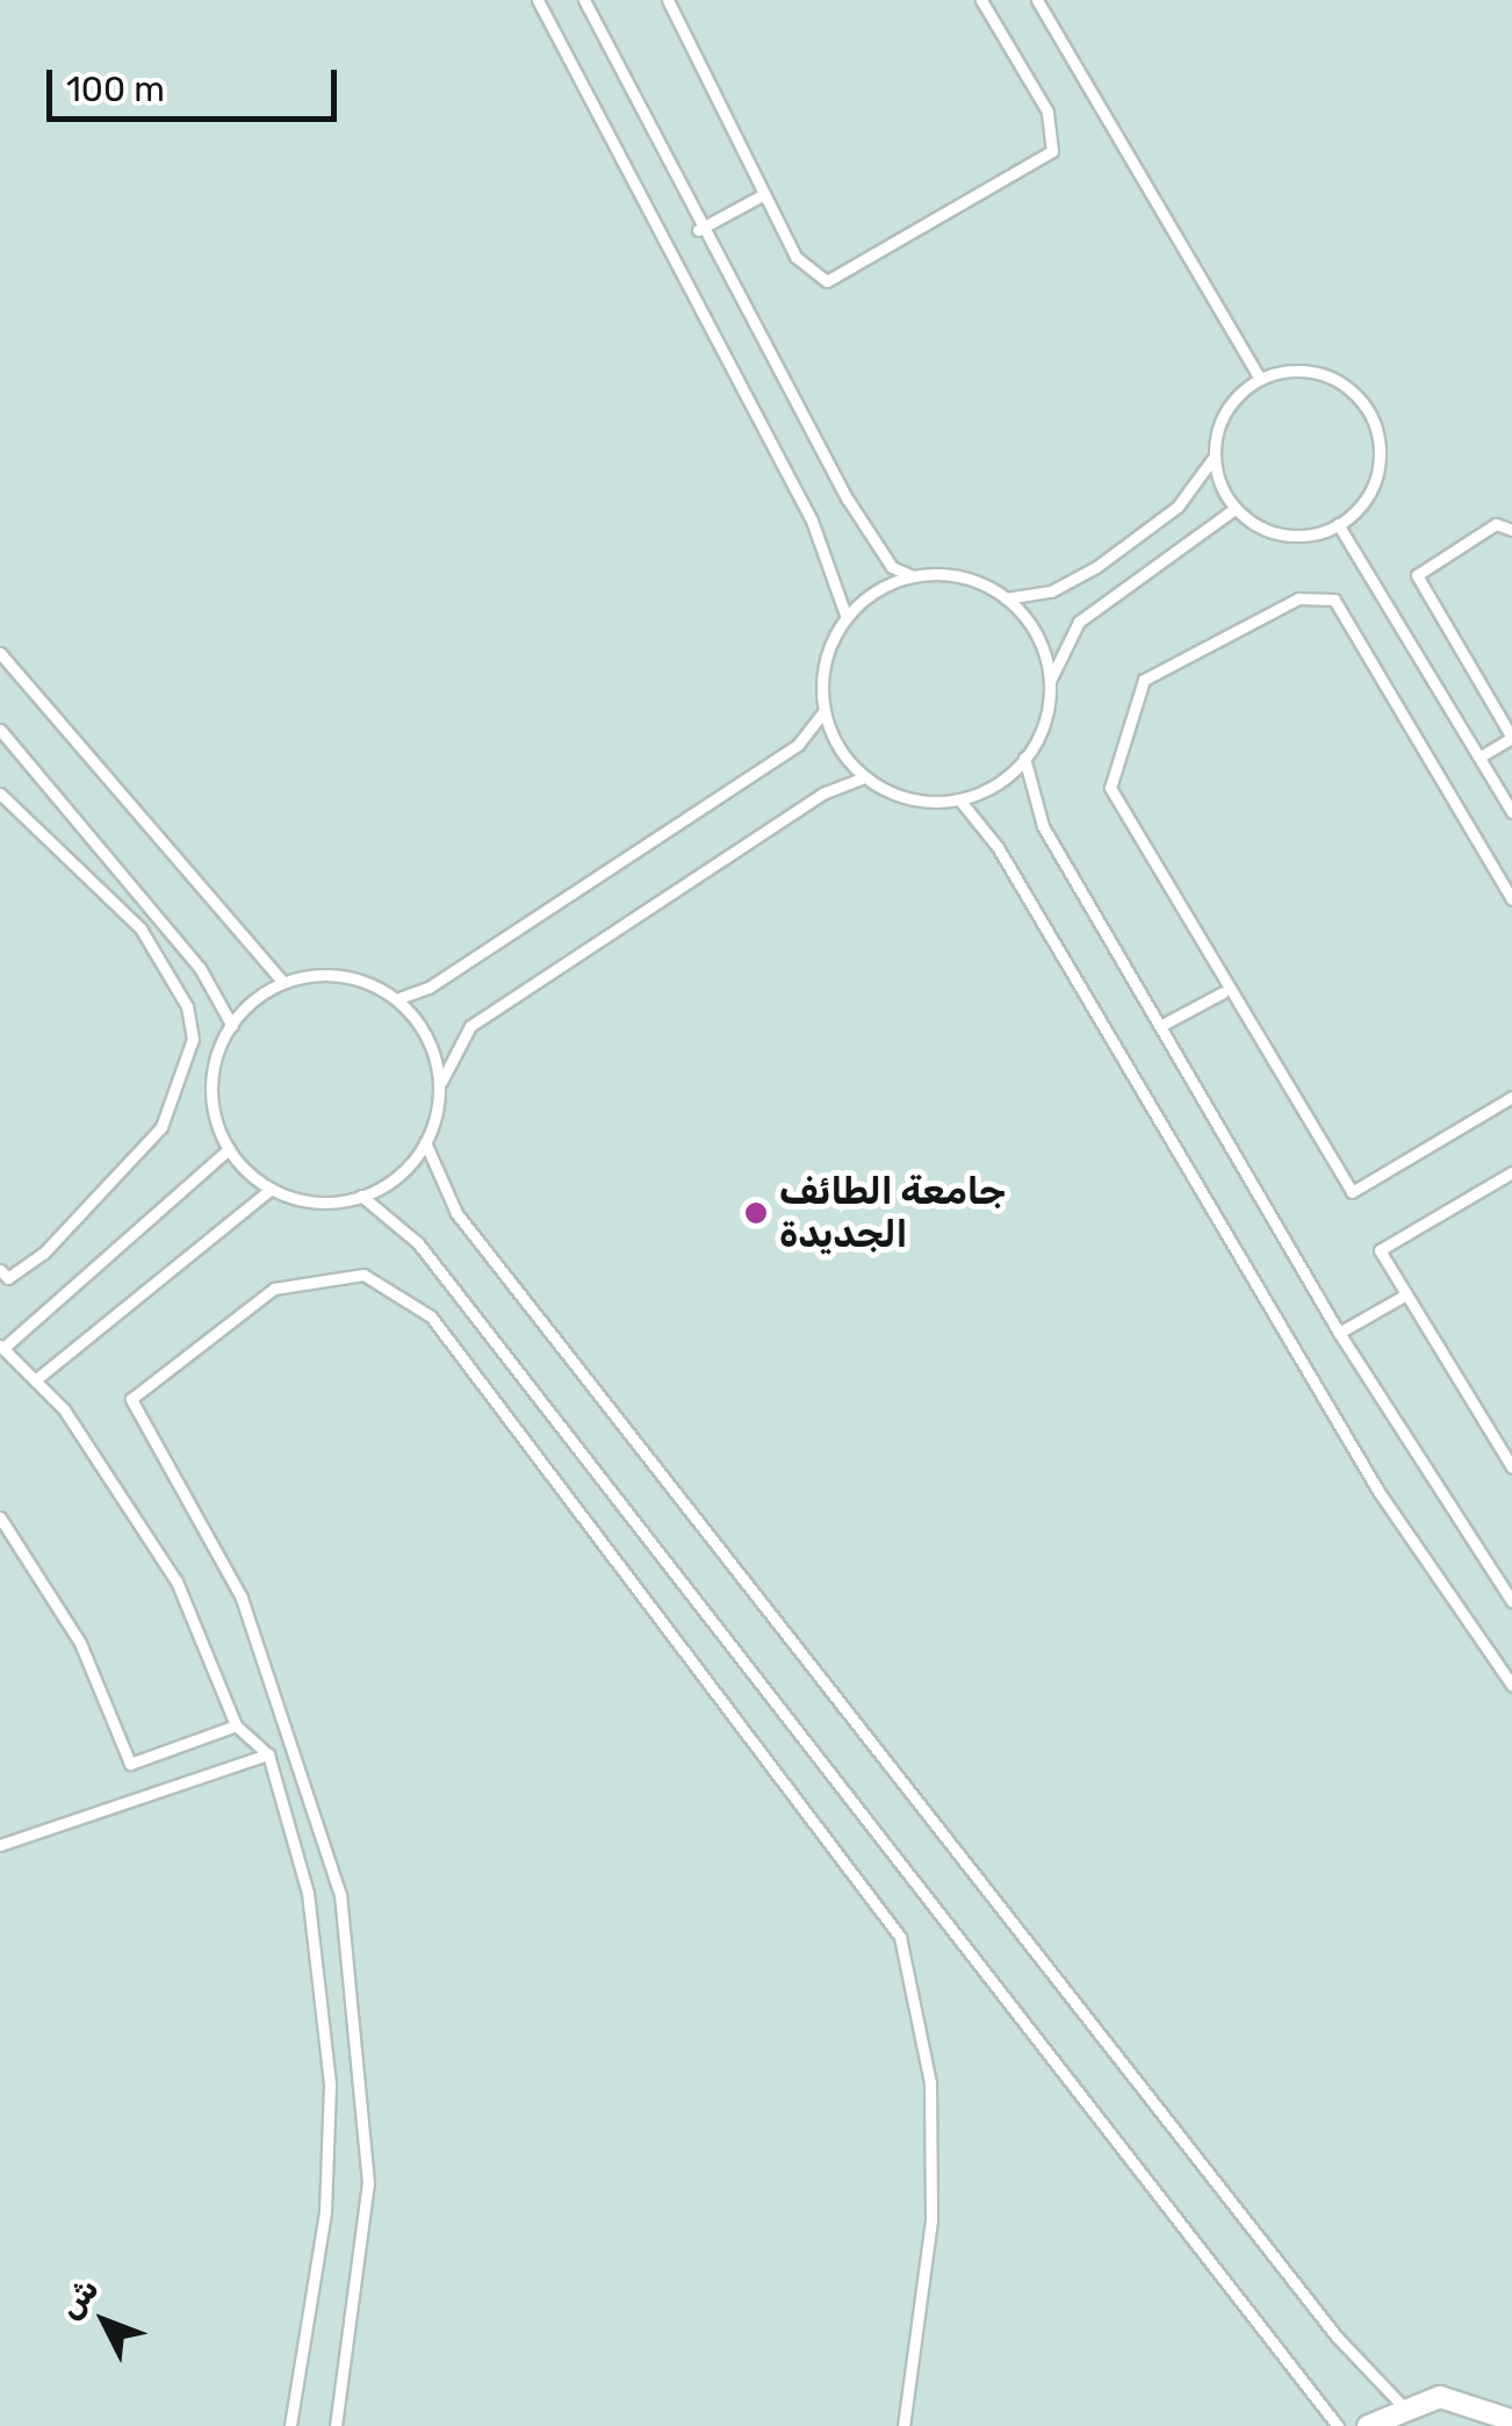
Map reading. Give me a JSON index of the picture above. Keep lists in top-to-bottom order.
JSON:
{
  "places": ["جامعة الطائف الجديدة"],
  "scale_bar": "100 m",
  "north": "top left"
}
